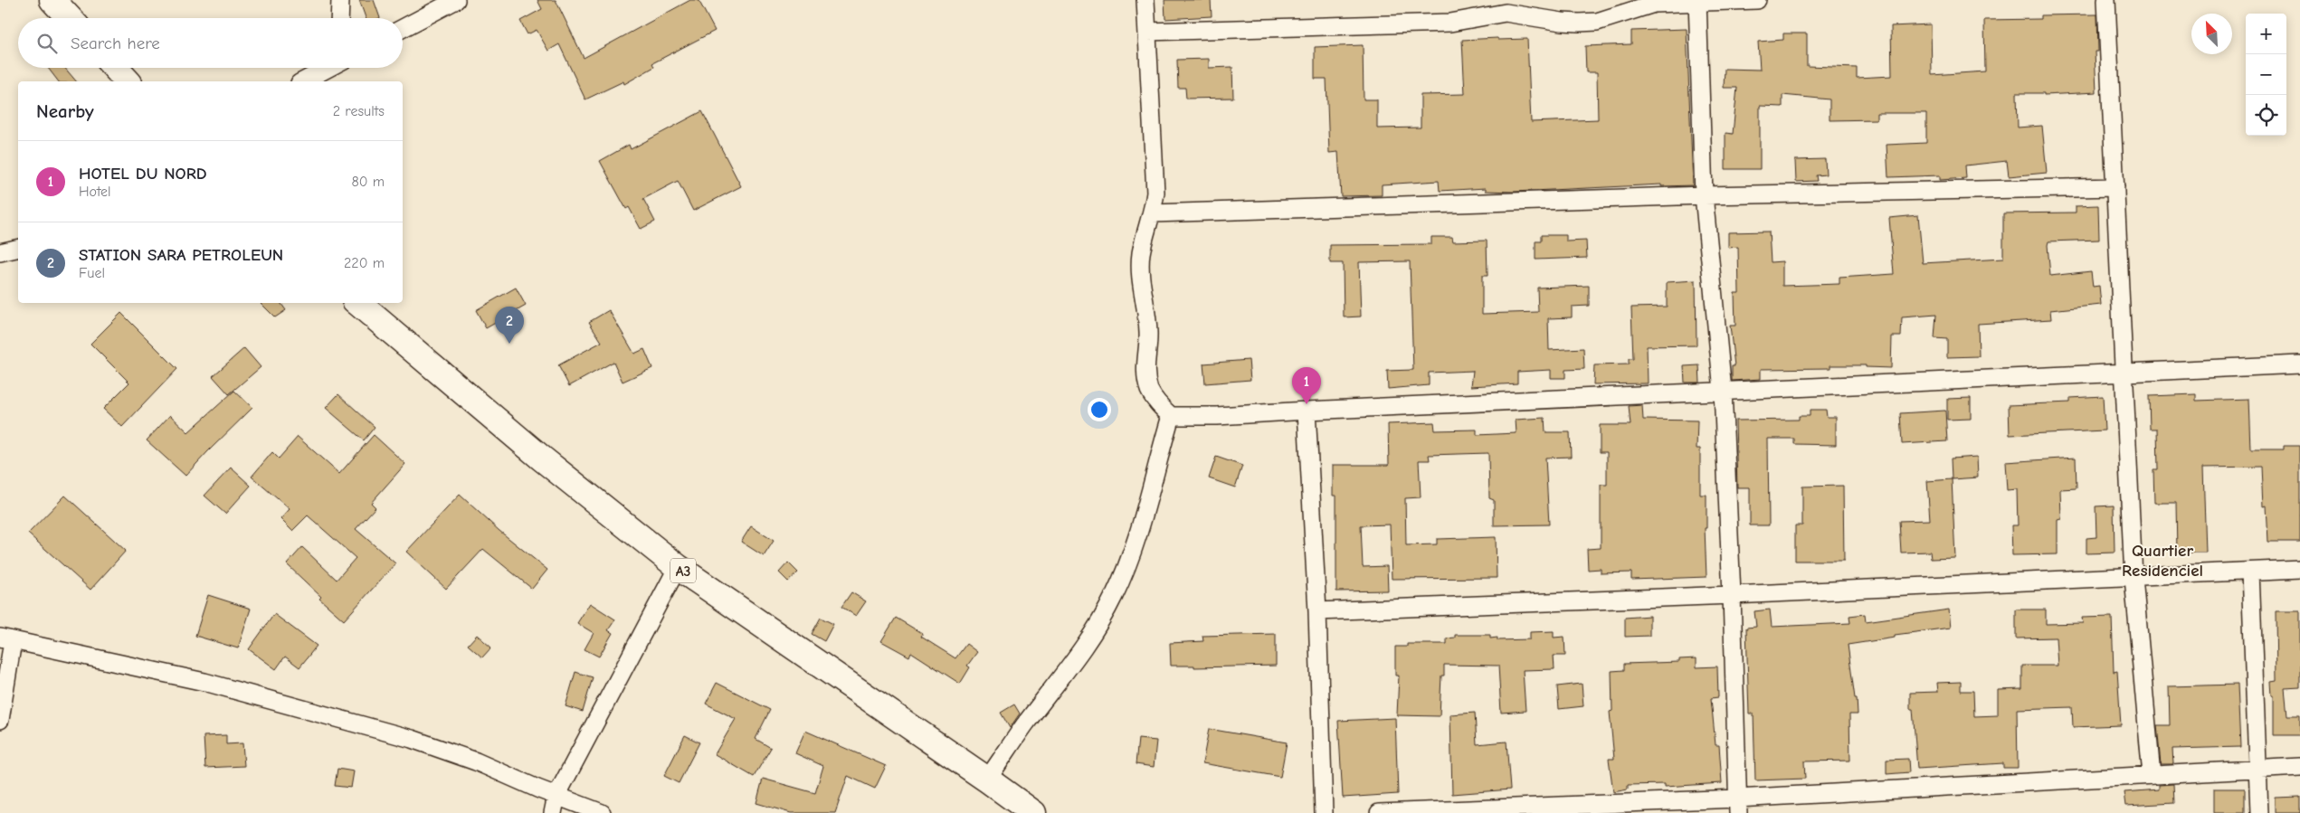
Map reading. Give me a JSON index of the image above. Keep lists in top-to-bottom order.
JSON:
{
  "streets": {
    "highway": ["A3"]
  },
  "districts": ["Quartier Residenciel"],
  "north": "top left",
  "page": {
    "map_buttons": ["+", "−"],
    "search": "Search here",
    "heading": ["Nearby", "2 results"],
    "list": [
      {
        "mark": "1",
        "name": "HOTEL DU NORD",
        "note": "Hotel",
        "value": "80 m"
      },
      {
        "mark": "2",
        "name": "STATION SARA PETROLEUN",
        "note": "Fuel",
        "value": "220 m"
      }
    ],
    "pins": ["2", "1"]
  }
}
